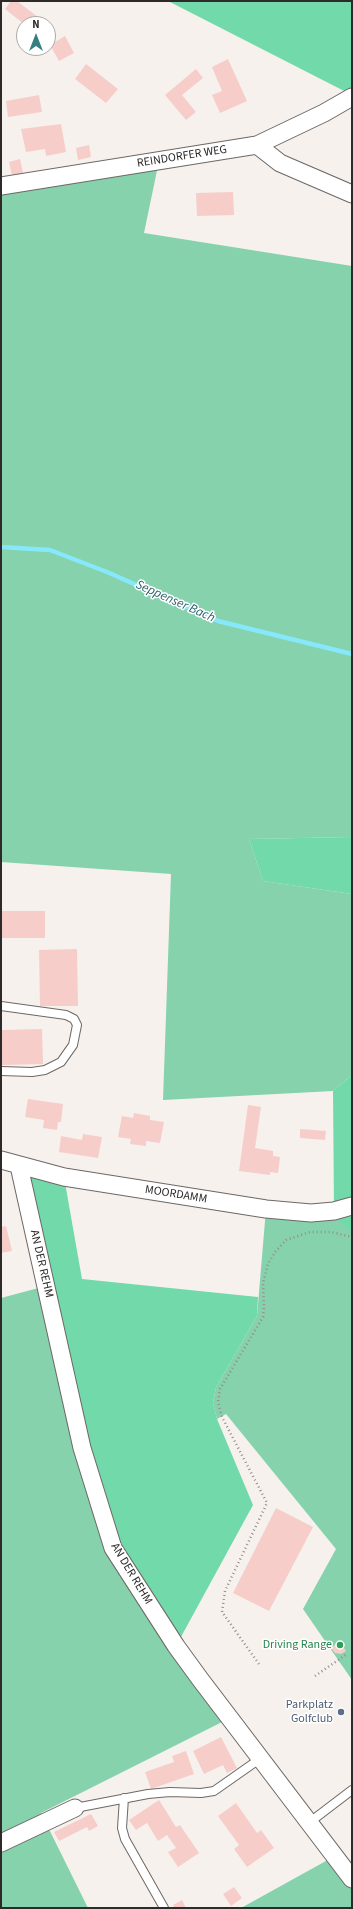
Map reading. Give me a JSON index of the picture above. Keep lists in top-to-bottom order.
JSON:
{
  "streets": {
    "street": ["REINDORFER WEG", "MOORDAMM", "AN DER REHM"]
  },
  "crossings": [
    ["MOORDAMM", "AN DER REHM"]
  ],
  "water": ["Seppenser Bach"],
  "places": ["Driving Range", "Parkplatz Golfclub"],
  "north": "top"
}
